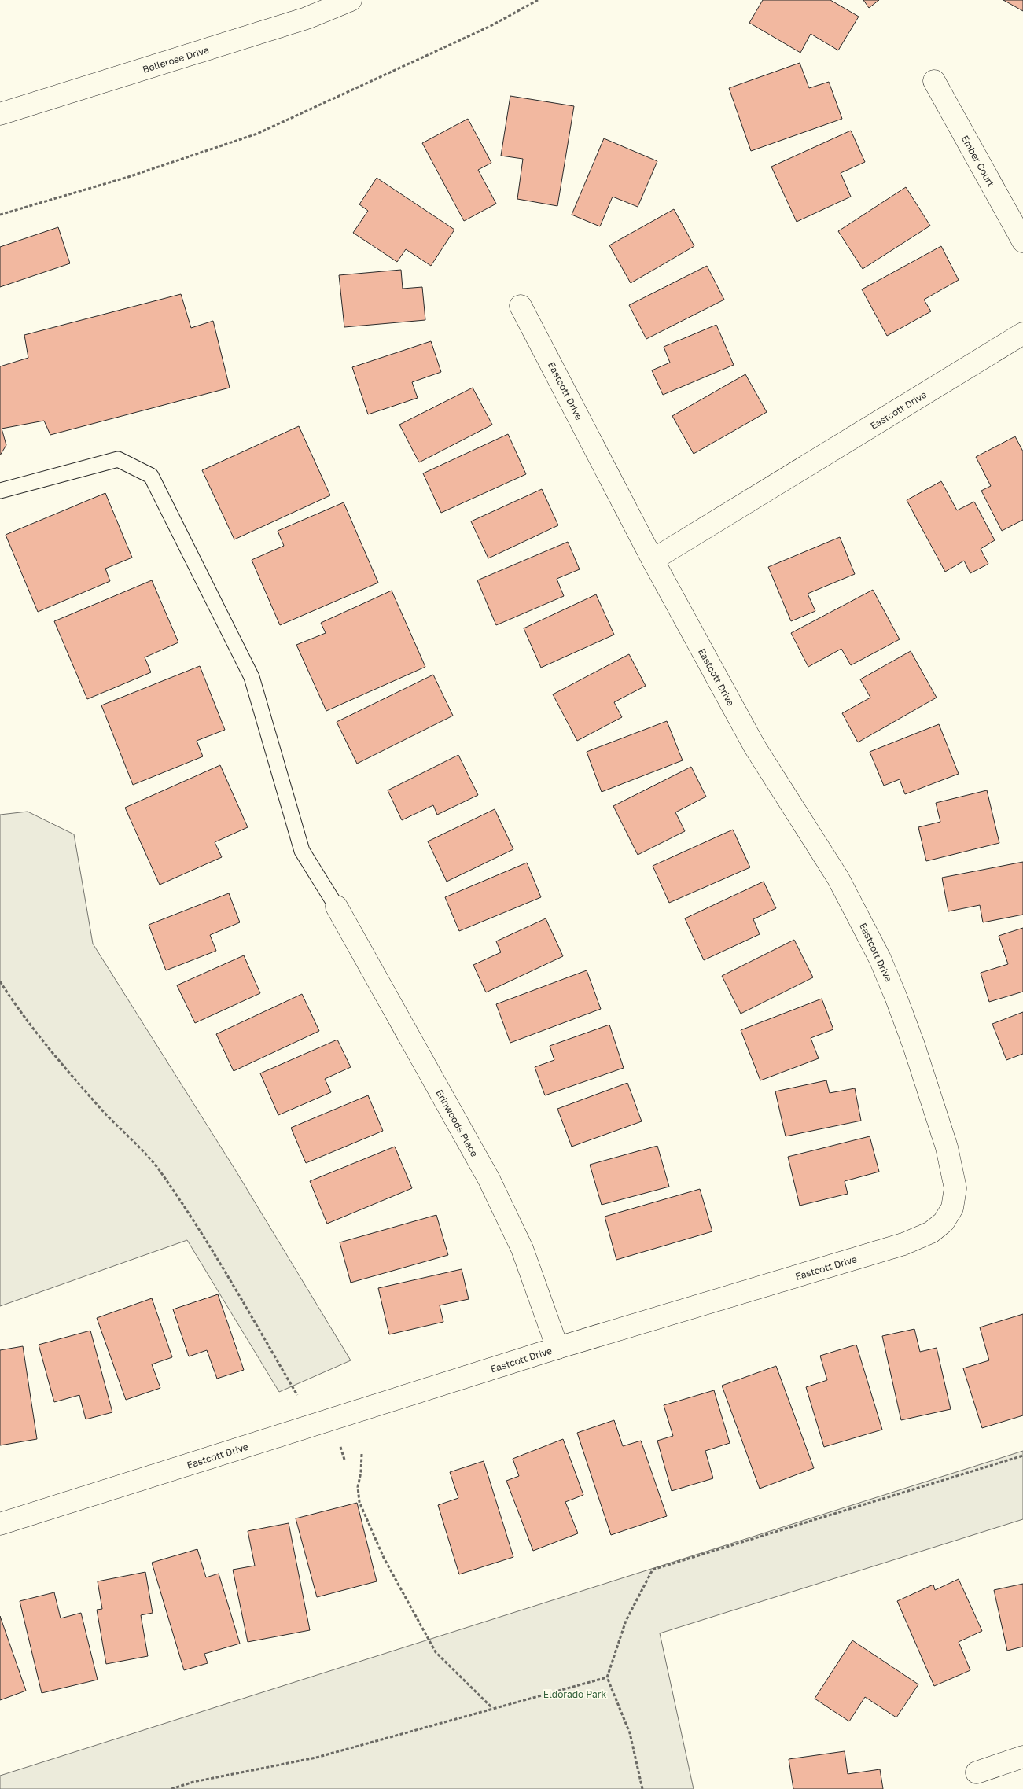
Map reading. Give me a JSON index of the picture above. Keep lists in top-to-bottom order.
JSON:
{
  "streets": {
    "street": [
      "Bellerose Drive",
      "Ember Court",
      "Eastcott Drive",
      "Erinwoods Place"
    ]
  },
  "crossings": [
    ["Eastcott Drive", "Erinwoods Place"]
  ],
  "parks": ["Eldorado Park"]
}
